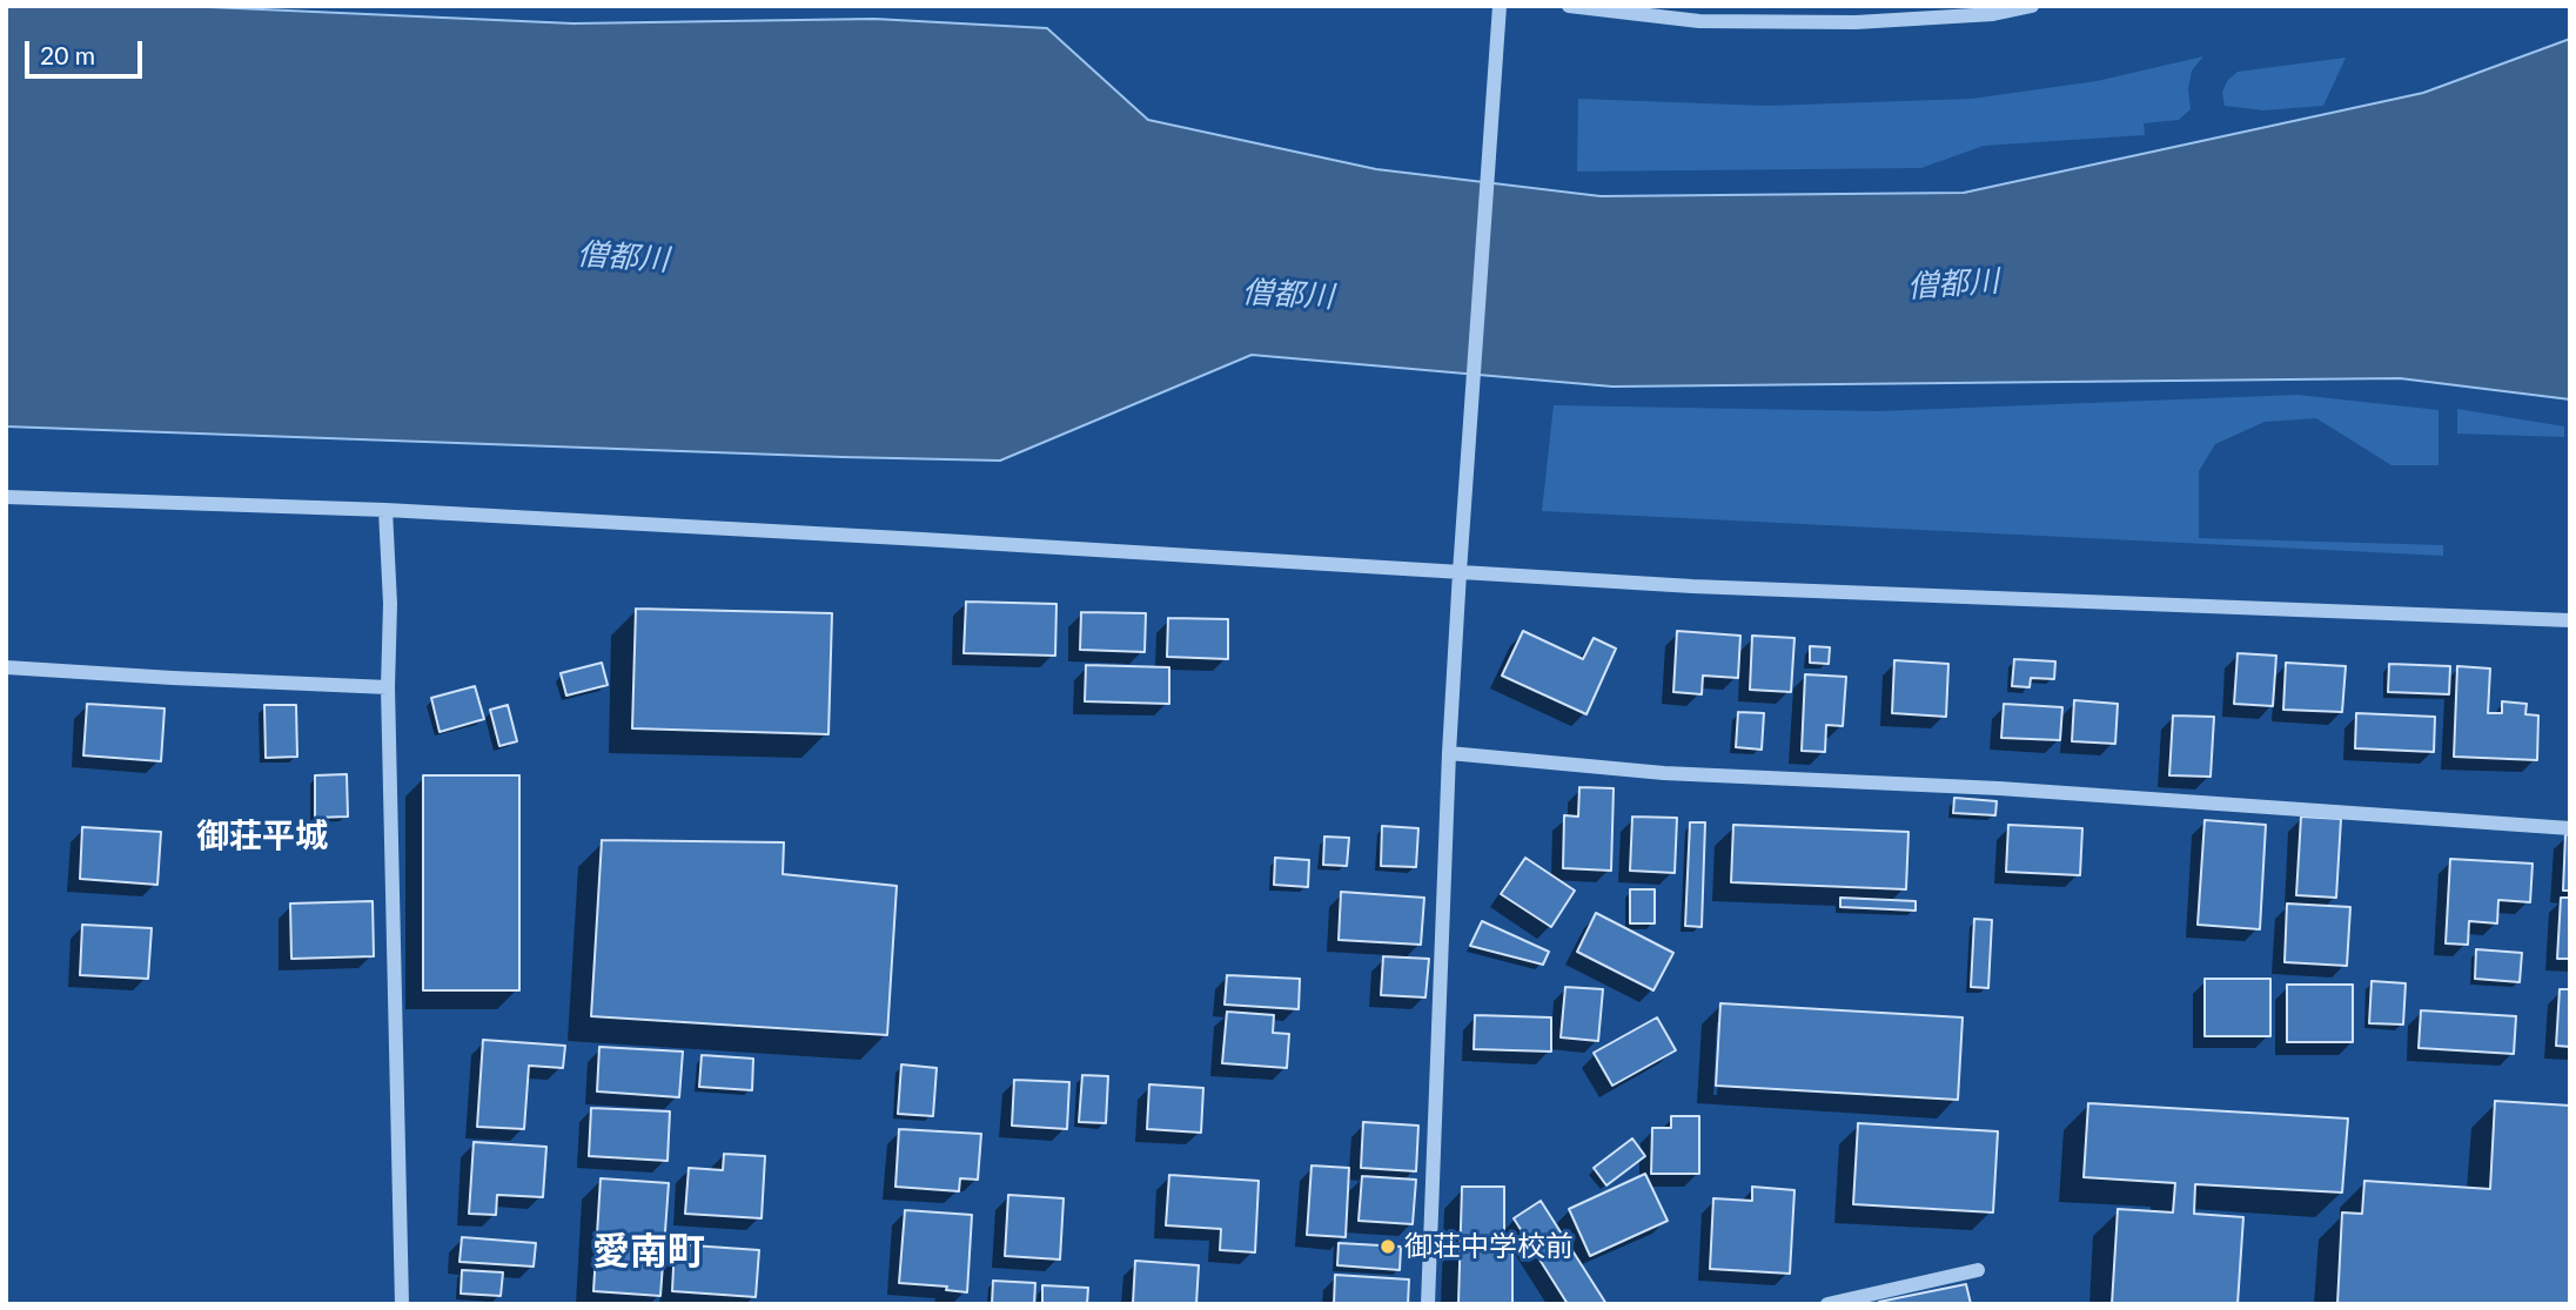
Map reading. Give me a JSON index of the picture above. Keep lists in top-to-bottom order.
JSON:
{
  "districts": ["御荘平城", "愛南町"],
  "water": ["僧都川"],
  "places": ["御荘中学校前"],
  "scale_bar": "20 m"
}
